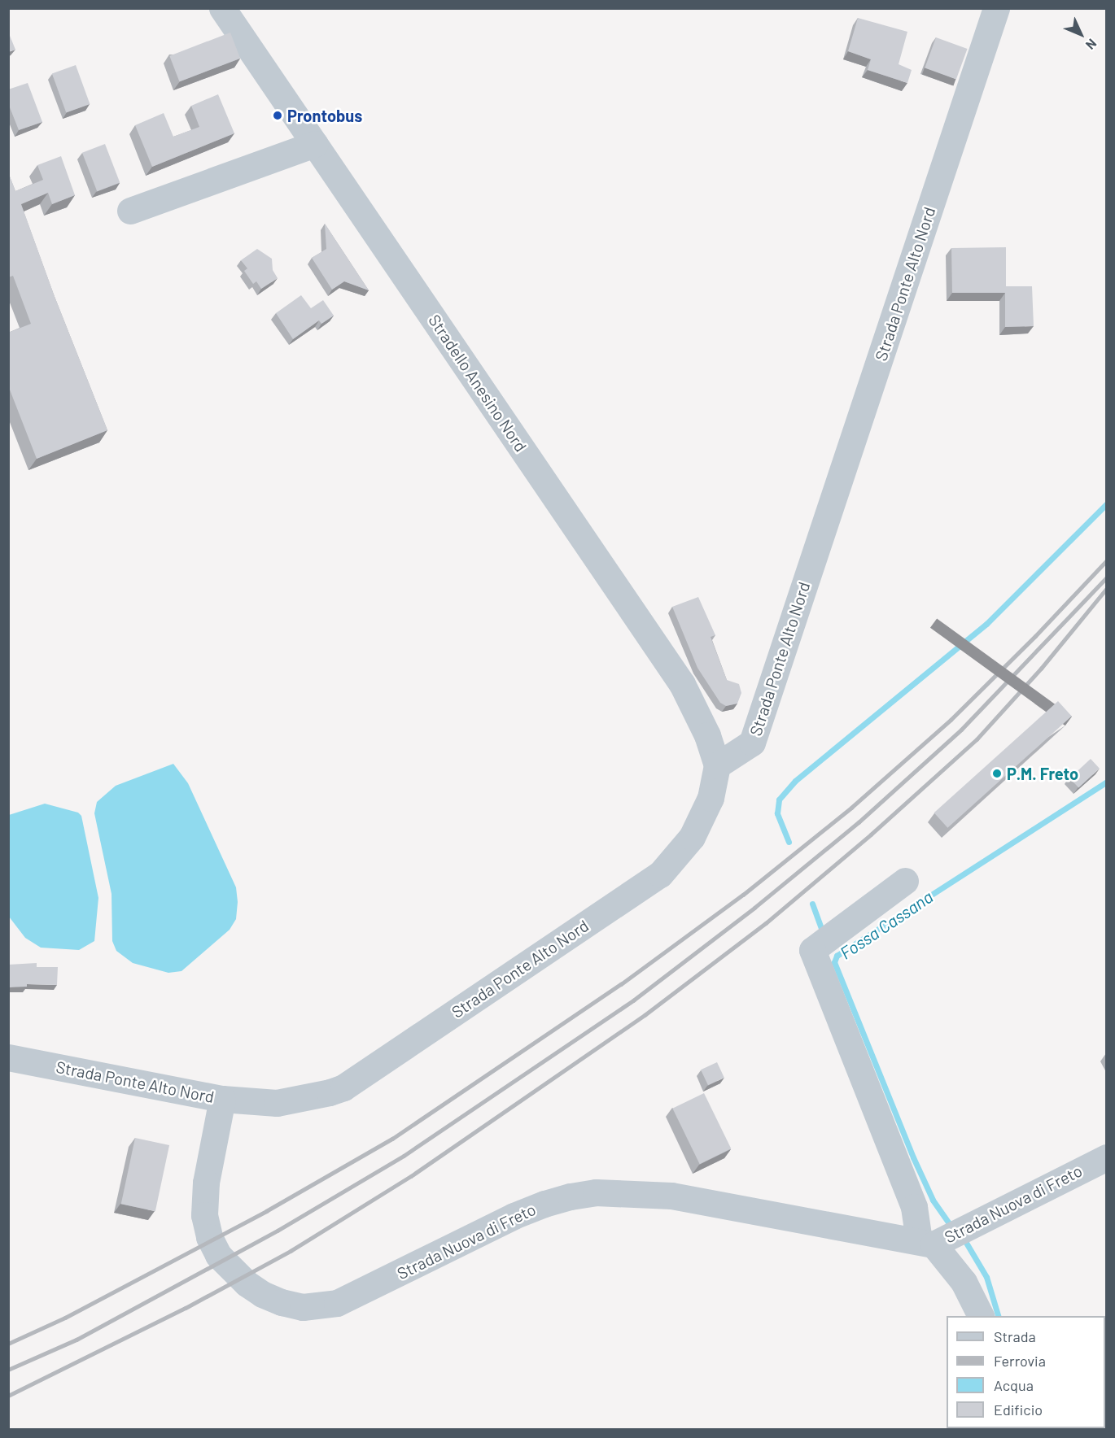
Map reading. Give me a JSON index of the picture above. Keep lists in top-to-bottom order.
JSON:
{
  "streets": {
    "street": ["Strada Ponte Alto Nord", "Stradello Anesino Nord", "Strada Nuova di Freto"]
  },
  "crossings": [
    ["Strada Ponte Alto Nord", "Stradello Anesino Nord"],
    ["Strada Ponte Alto Nord", "Strada Nuova di Freto"]
  ],
  "water": ["Fossa Cassana"],
  "places": ["Prontobus", "P.M. Freto"],
  "legend": [
    "Strada",
    "Ferrovia",
    "Acqua",
    "Edificio"
  ],
  "north": "bottom right"
}
